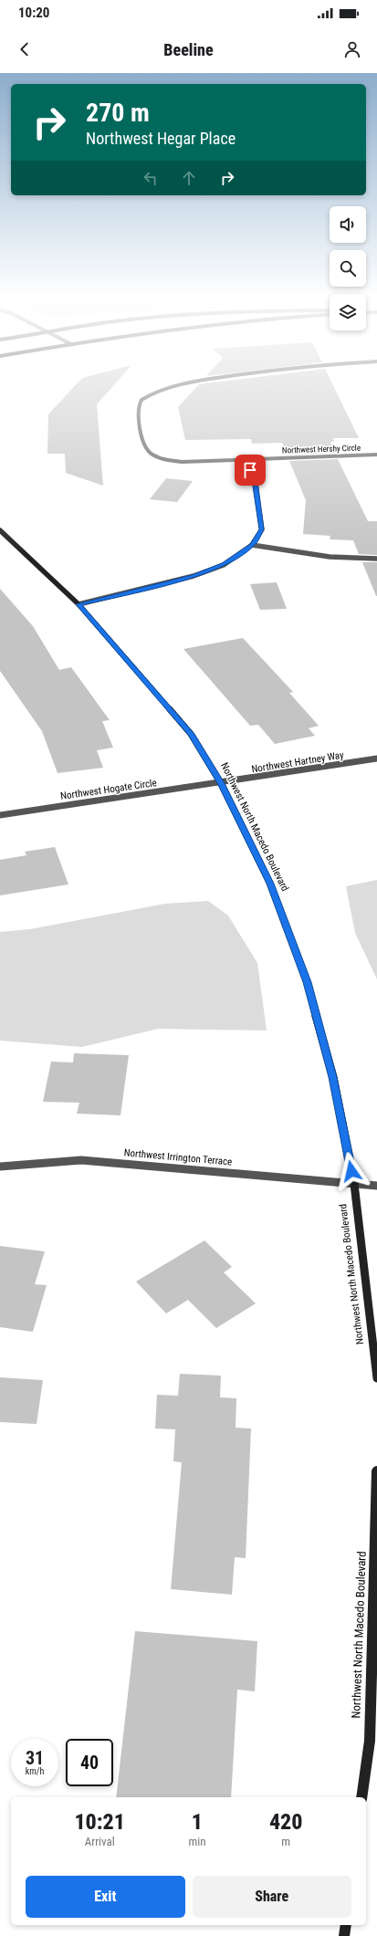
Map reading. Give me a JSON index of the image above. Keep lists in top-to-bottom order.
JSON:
{
  "streets": {
    "street": [
      "Northwest Hershy Circle",
      "Northwest Hartney Way",
      "Northwest Hogate Circle",
      "Northwest North Macedo Boulevard",
      "Northwest Irrington Terrace"
    ]
  },
  "crossings": [
    ["Northwest Hartney Way", "Northwest Hogate Circle"],
    ["Northwest Hartney Way", "Northwest North Macedo Boulevard"],
    ["Northwest Hogate Circle", "Northwest North Macedo Boulevard"],
    ["Northwest North Macedo Boulevard", "Northwest Irrington Terrace"]
  ],
  "page": {
    "status": "10:20",
    "header": "Beeline",
    "turn": ["270 m", "Northwest Hegar Place"],
    "speed": "31 km/h",
    "limit": "40",
    "eta": [
      "10:21",
      "Arrival",
      "1",
      "min",
      "420",
      "m"
    ],
    "buttons": ["Exit", "Share"]
  }
}
